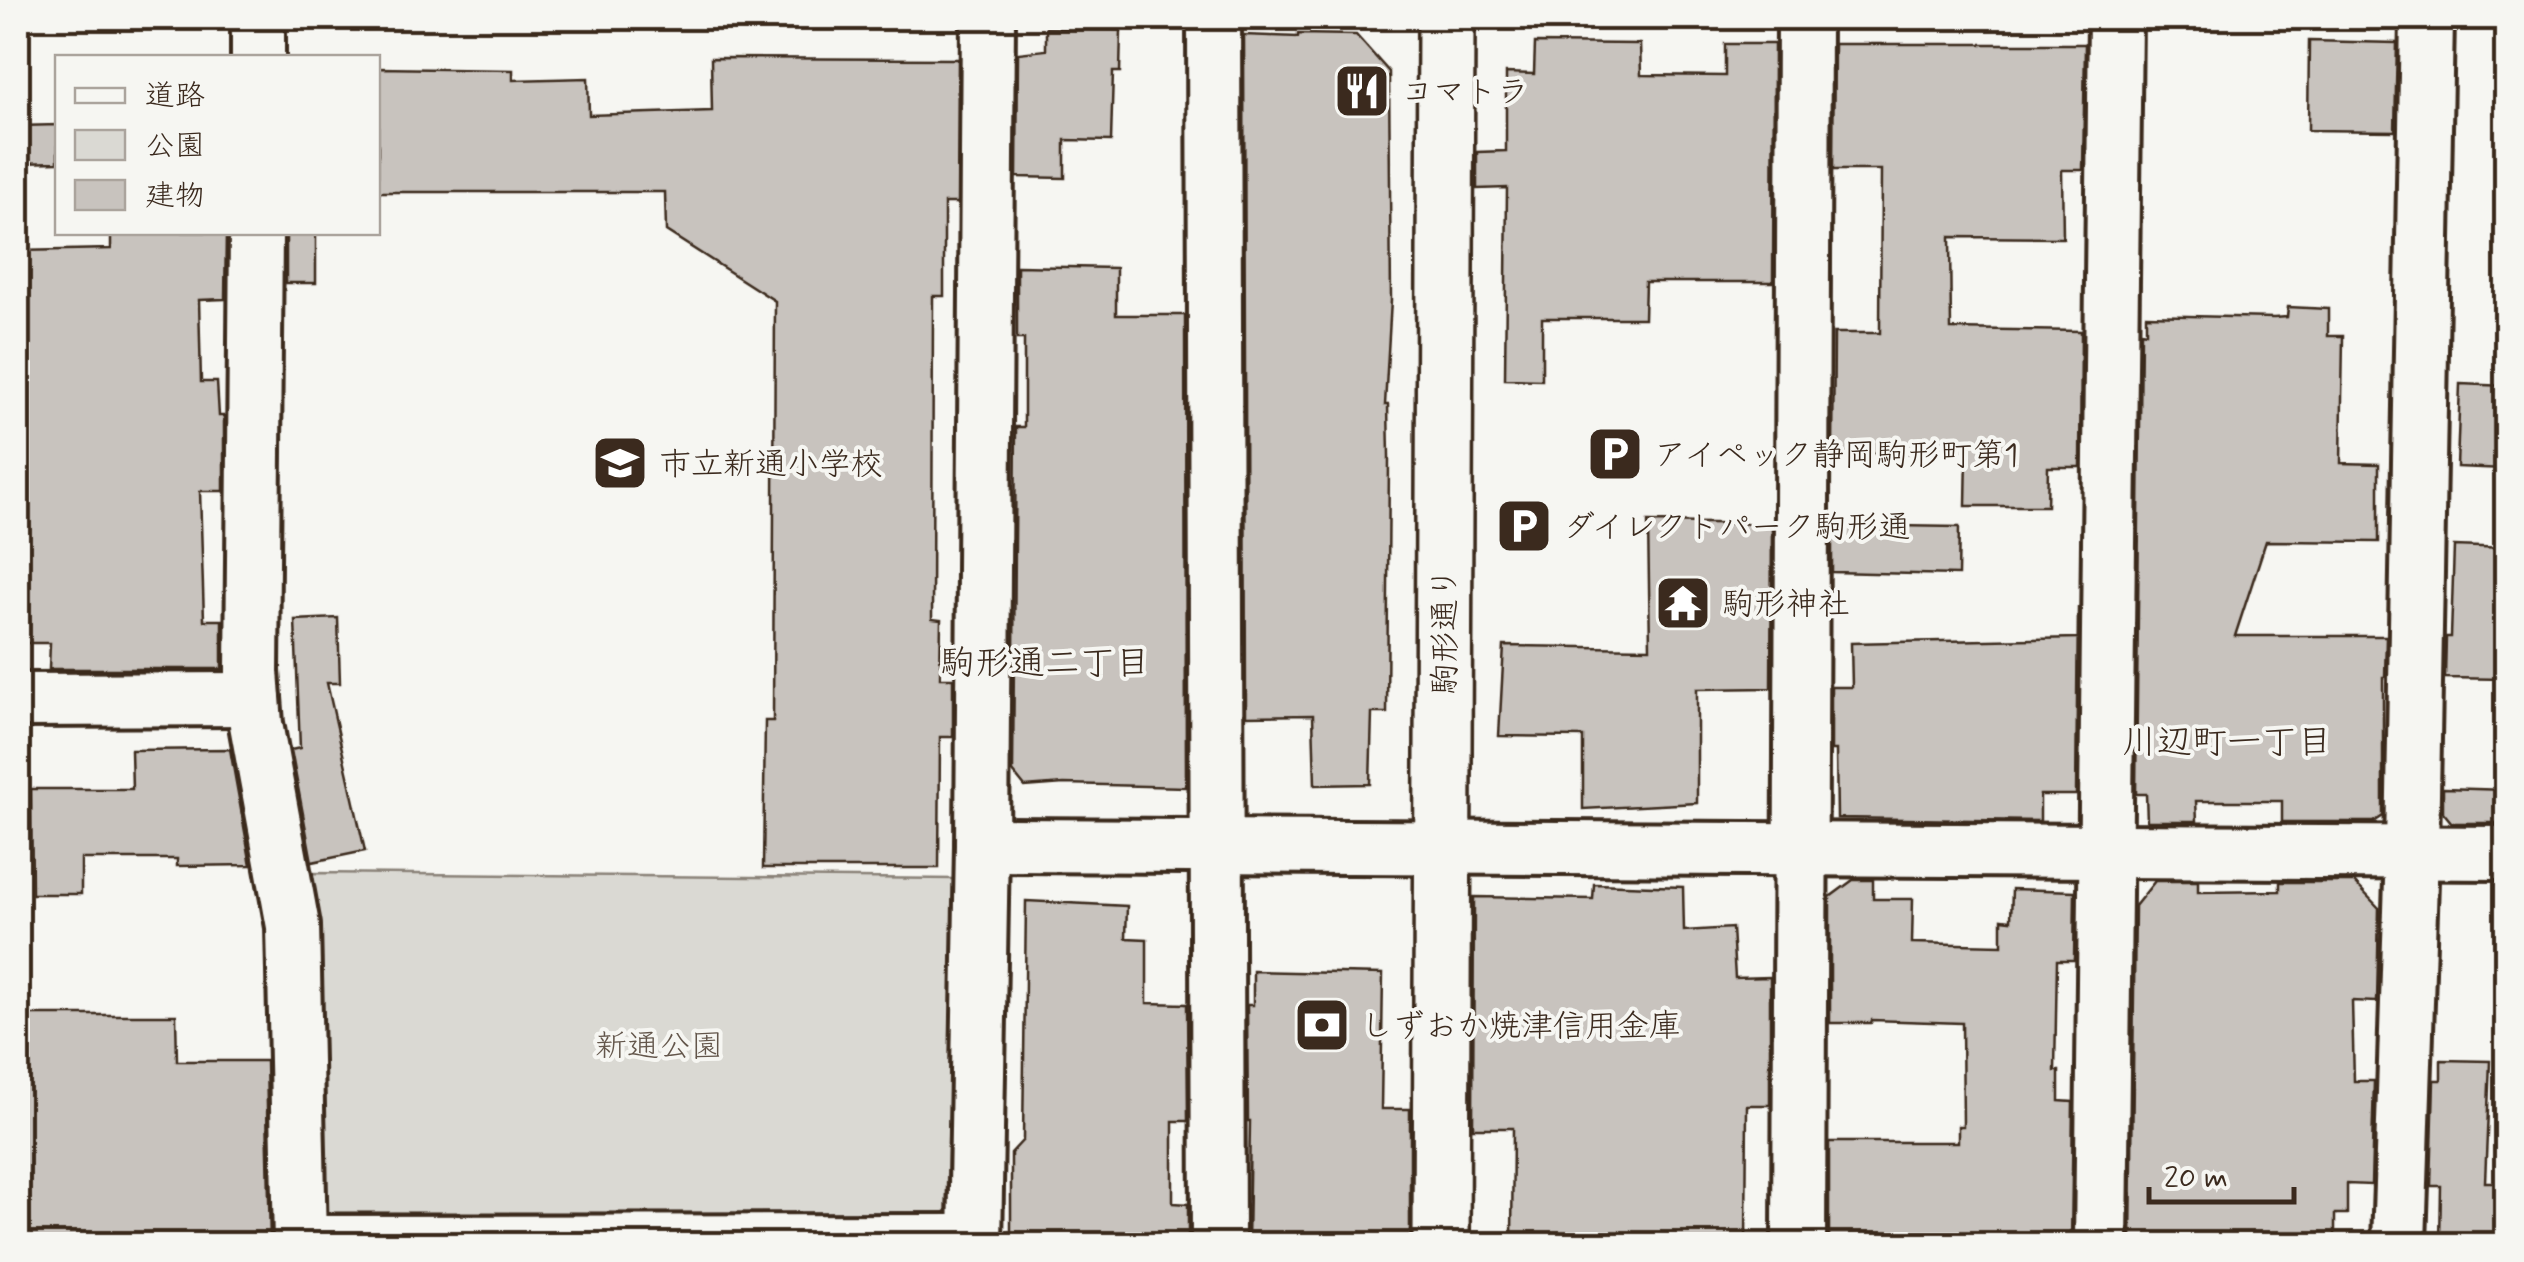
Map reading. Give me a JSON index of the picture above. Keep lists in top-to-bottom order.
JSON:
{
  "streets": {
    "street": ["駒形通り"]
  },
  "districts": ["駒形通二丁目", "川辺町一丁目"],
  "parks": ["新通公園"],
  "places": {
    "restaurant": ["コマトラ"],
    "parking": ["アイペック静岡駒形町第1", "ダイレクトパーク駒形通"],
    "school or university": ["市立新通小学校"],
    "temple": ["駒形神社"],
    "bank": ["しずおか焼津信用金庫"]
  },
  "legend": ["道路", "公園", "建物"],
  "scale_bar": "20 m"
}
